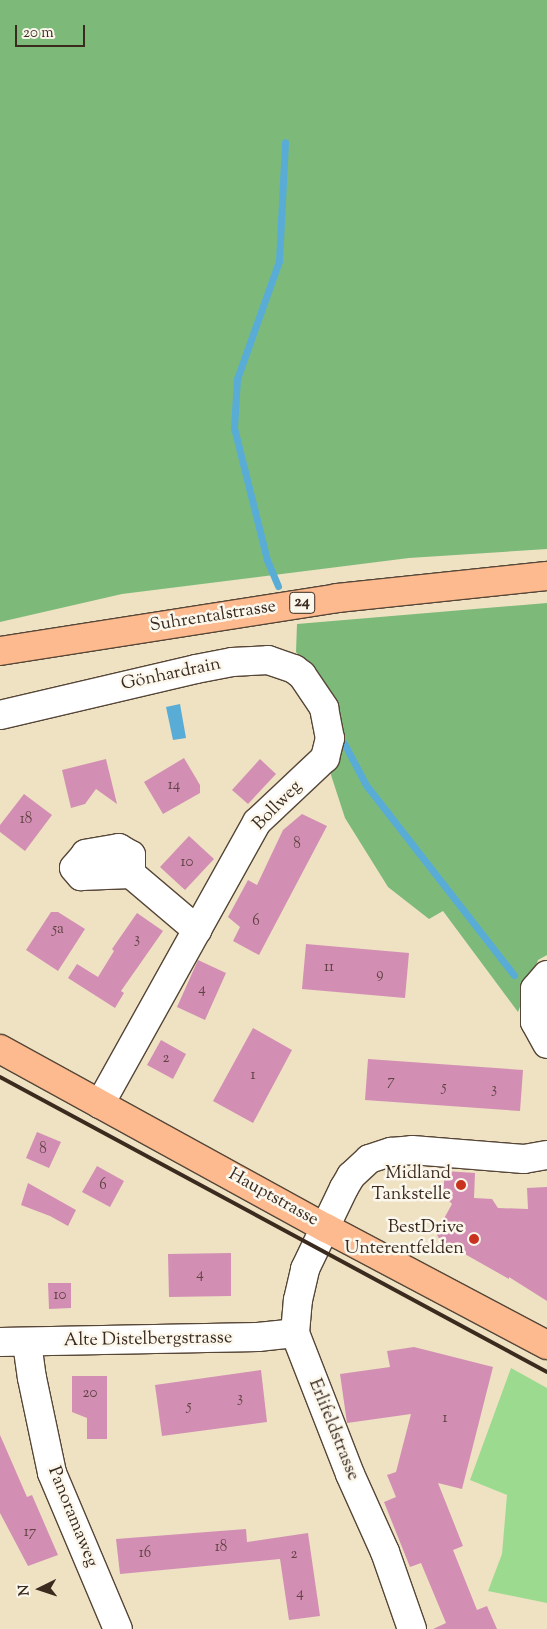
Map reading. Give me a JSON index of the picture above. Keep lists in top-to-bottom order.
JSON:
{
  "streets": {
    "main road": ["24", "Suhrentalstrasse", "Hauptstrasse"],
    "street": [
      "Gönhardrain",
      "Bollweg",
      "Alte Distelbergstrasse",
      "Erlifeldstrasse",
      "Panoramaweg"
    ]
  },
  "crossings": [
    ["24", "Suhrentalstrasse"],
    ["Gönhardrain", "Bollweg"],
    ["Bollweg", "Hauptstrasse"],
    ["Hauptstrasse", "Erlifeldstrasse"],
    ["Alte Distelbergstrasse", "Erlifeldstrasse"],
    ["Alte Distelbergstrasse", "Panoramaweg"]
  ],
  "places": ["Midland Tankstelle", "BestDrive Unterentfelden"],
  "house_numbers": [
    "14",
    "18",
    "8",
    "10",
    "6",
    "5a",
    "3",
    "11",
    "9",
    "4",
    "2",
    "1",
    "7",
    "5",
    "3",
    "8",
    "6",
    "4",
    "10",
    "20",
    "3",
    "5",
    "1",
    "17",
    "18",
    "16",
    "2",
    "4"
  ],
  "scale_bar": "20 m",
  "north": "left"
}
